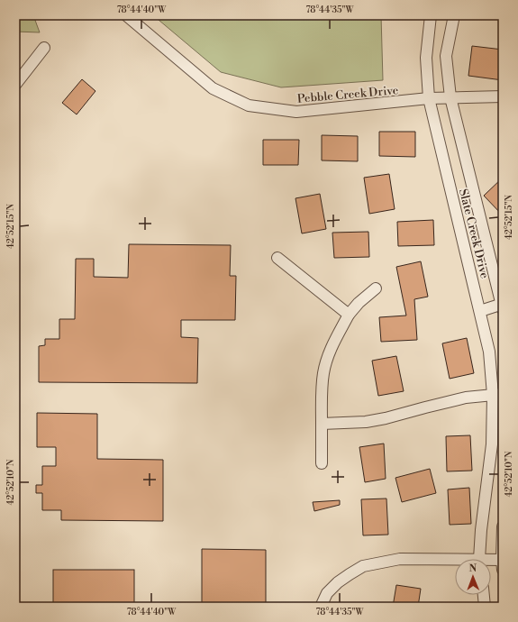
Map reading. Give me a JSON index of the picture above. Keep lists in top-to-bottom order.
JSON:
{
  "streets": {
    "street": ["Pebble Creek Drive", "Slate Creek Drive"]
  },
  "crossings": [
    ["Pebble Creek Drive", "Slate Creek Drive"]
  ],
  "north": "top",
  "coordinates": [
    "78°44'40\"W",
    "78°44'35\"W",
    "42°52'15\"N",
    "42°52'10\"N"
  ]
}
